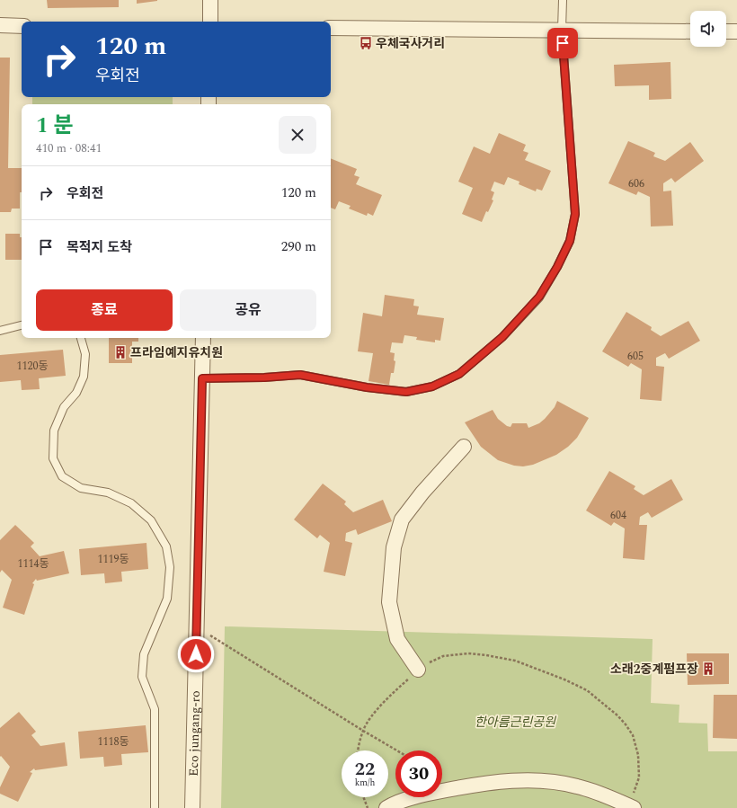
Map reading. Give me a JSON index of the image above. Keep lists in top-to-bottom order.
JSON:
{
  "streets": {
    "street": ["Eco jungang-ro"]
  },
  "parks": ["한아름근린공원"],
  "places": {
    "bus stop": ["우체국사거리"],
    "building": ["프라임예지유치원", "소래2중계펌프장"]
  },
  "house_numbers": [
    "606",
    "605",
    "1120동",
    "604",
    "1119동",
    "1114동",
    "1118동"
  ],
  "page": {
    "turn": ["120 m", "우회전"],
    "heading": ["1 분", "410 m · 08:41"],
    "list": [
      {
        "name": "우회전",
        "value": "120 m"
      },
      {
        "name": "목적지 도착",
        "value": "290 m"
      }
    ],
    "buttons": ["종료", "공유"],
    "speed": "22 km/h",
    "limit": "30"
  }
}
